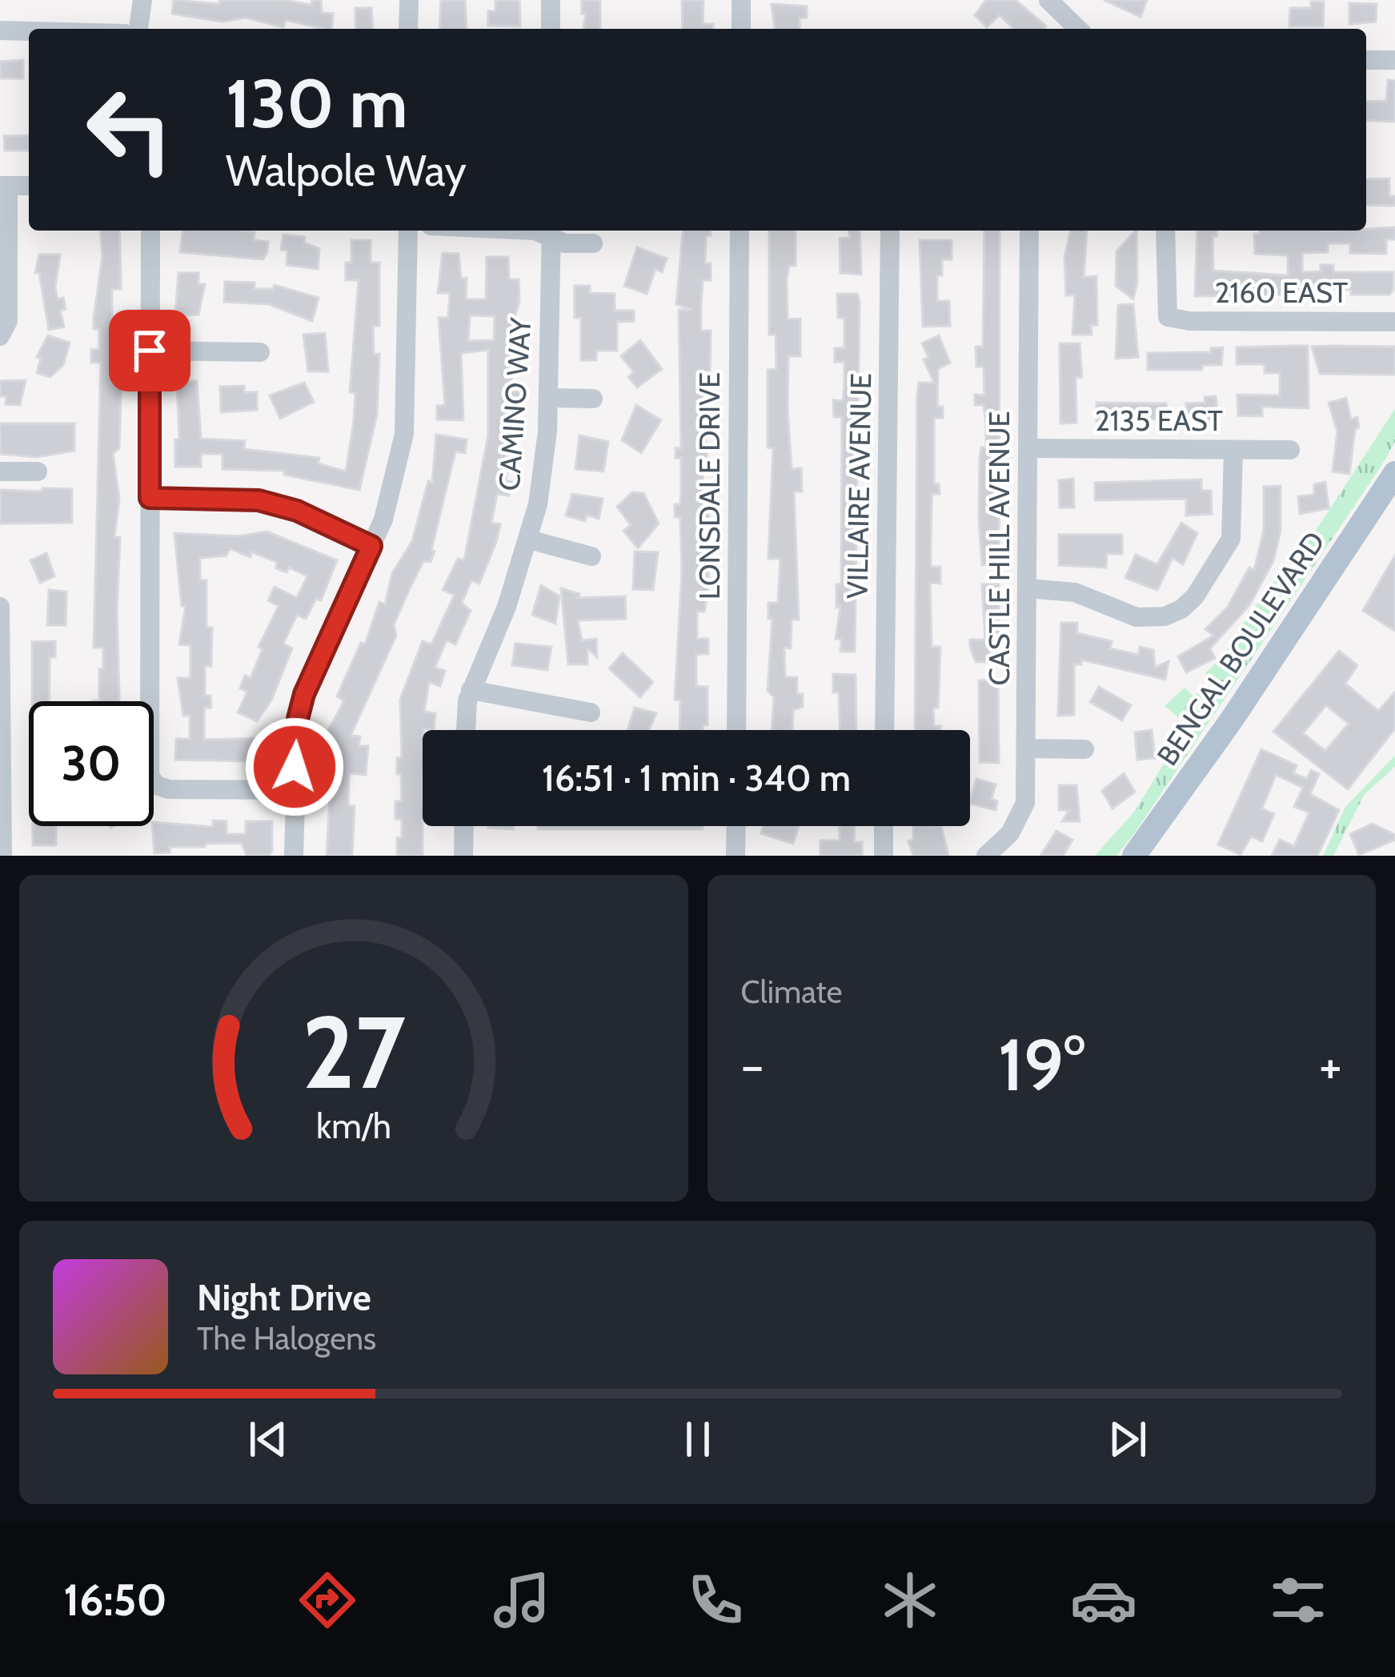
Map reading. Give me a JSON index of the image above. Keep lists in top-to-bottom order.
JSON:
{
  "streets": {
    "main road": ["BENGAL BOULEVARD"],
    "street": [
      "2160 EAST",
      "CAMINO WAY",
      "2135 EAST",
      "LONSDALE DRIVE",
      "VILLAIRE AVENUE",
      "CASTLE HILL AVENUE"
    ]
  },
  "crossings": [
    ["2135 EAST", "CASTLE HILL AVENUE"]
  ],
  "page": {
    "turn": ["130 m", "Walpole Way"],
    "limit": "30",
    "trip": "16:51 · 1 min · 340 m",
    "tile": "Climate",
    "heat": ["−", "19°", "+"],
    "song": ["Night Drive", "The Halogens"],
    "tabs": "16:50",
    "gauge": ["27", "km/h"]
  }
}
